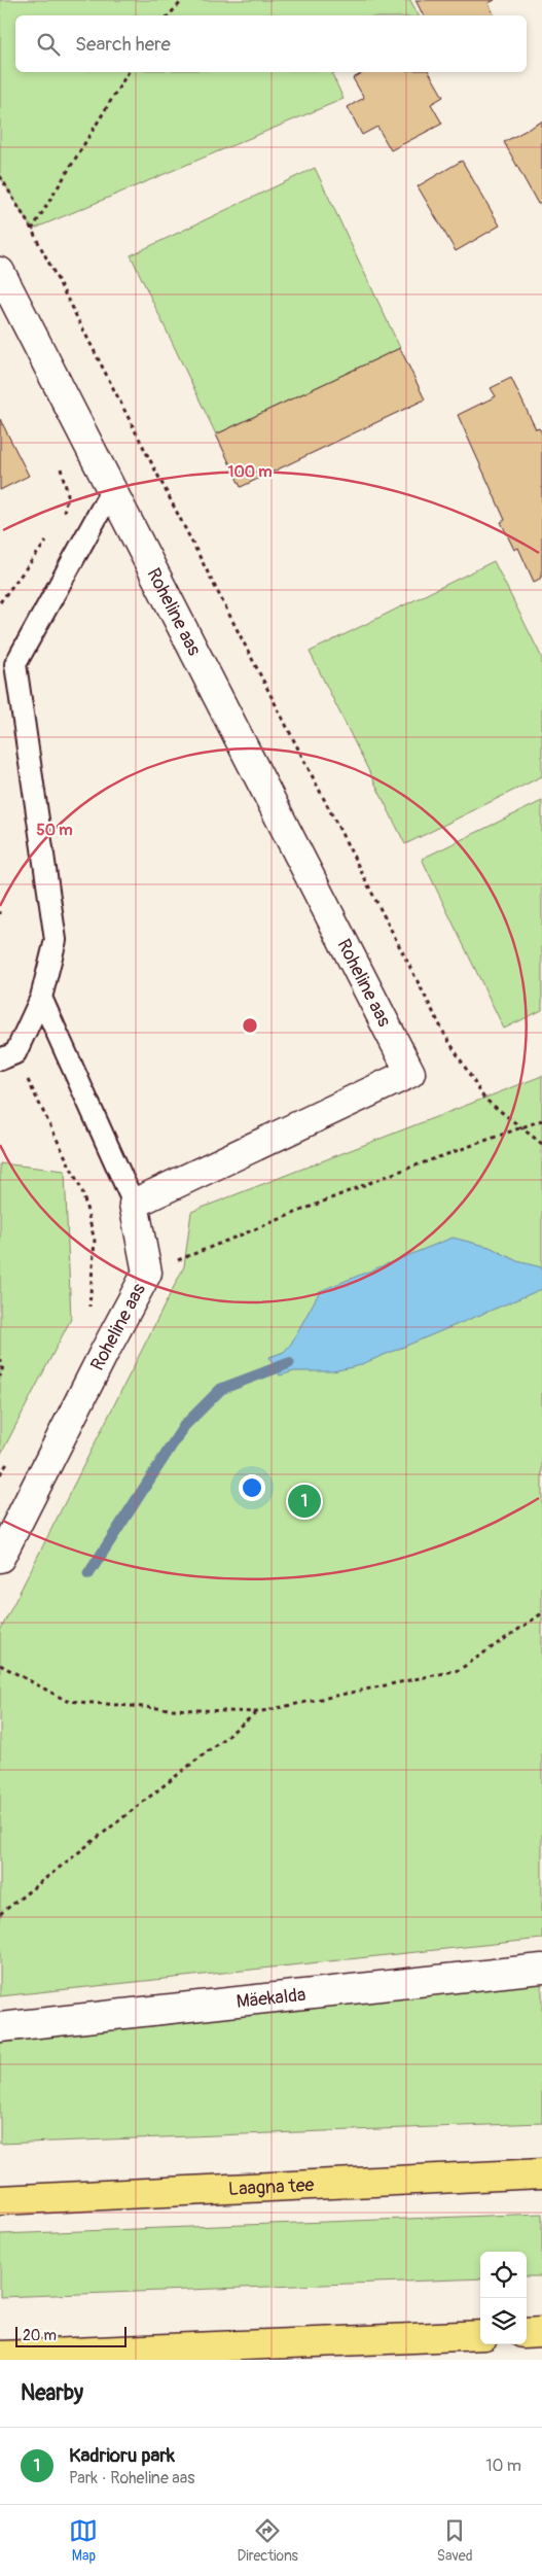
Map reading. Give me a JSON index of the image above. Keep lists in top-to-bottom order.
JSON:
{
  "streets": {
    "main road": ["Laagna tee"],
    "street": ["Roheline aas", "Mäekalda"]
  },
  "scale_bar": "20 m",
  "page": {
    "search": "Search here",
    "pins": "1",
    "scale": "20 m",
    "heading": "Nearby",
    "list": [
      {
        "mark": "1",
        "name": "Kadrioru park",
        "note": "Park · Roheline aas",
        "value": "10 m"
      }
    ],
    "nav": ["Map", "Directions", "Saved"]
  },
  "rings": ["100 m", "50 m"]
}
